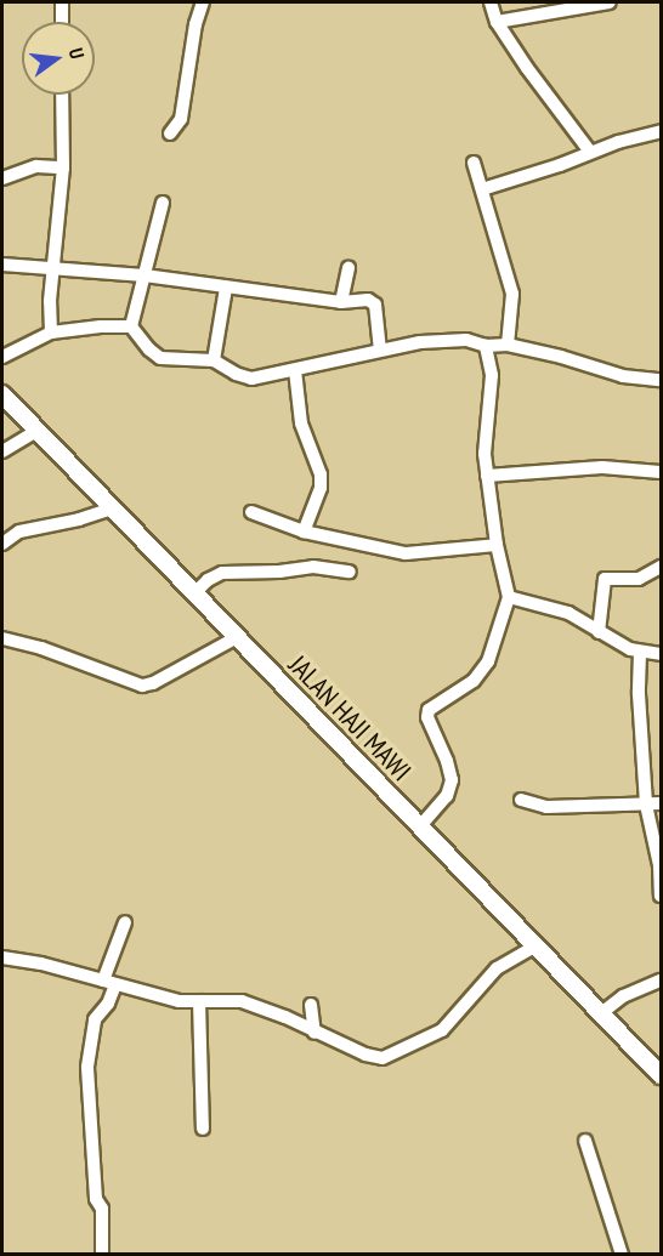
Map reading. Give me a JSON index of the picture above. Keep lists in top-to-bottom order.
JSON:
{
  "streets": {
    "street": ["JALAN HAJI MAWI"]
  },
  "north": "right"
}
